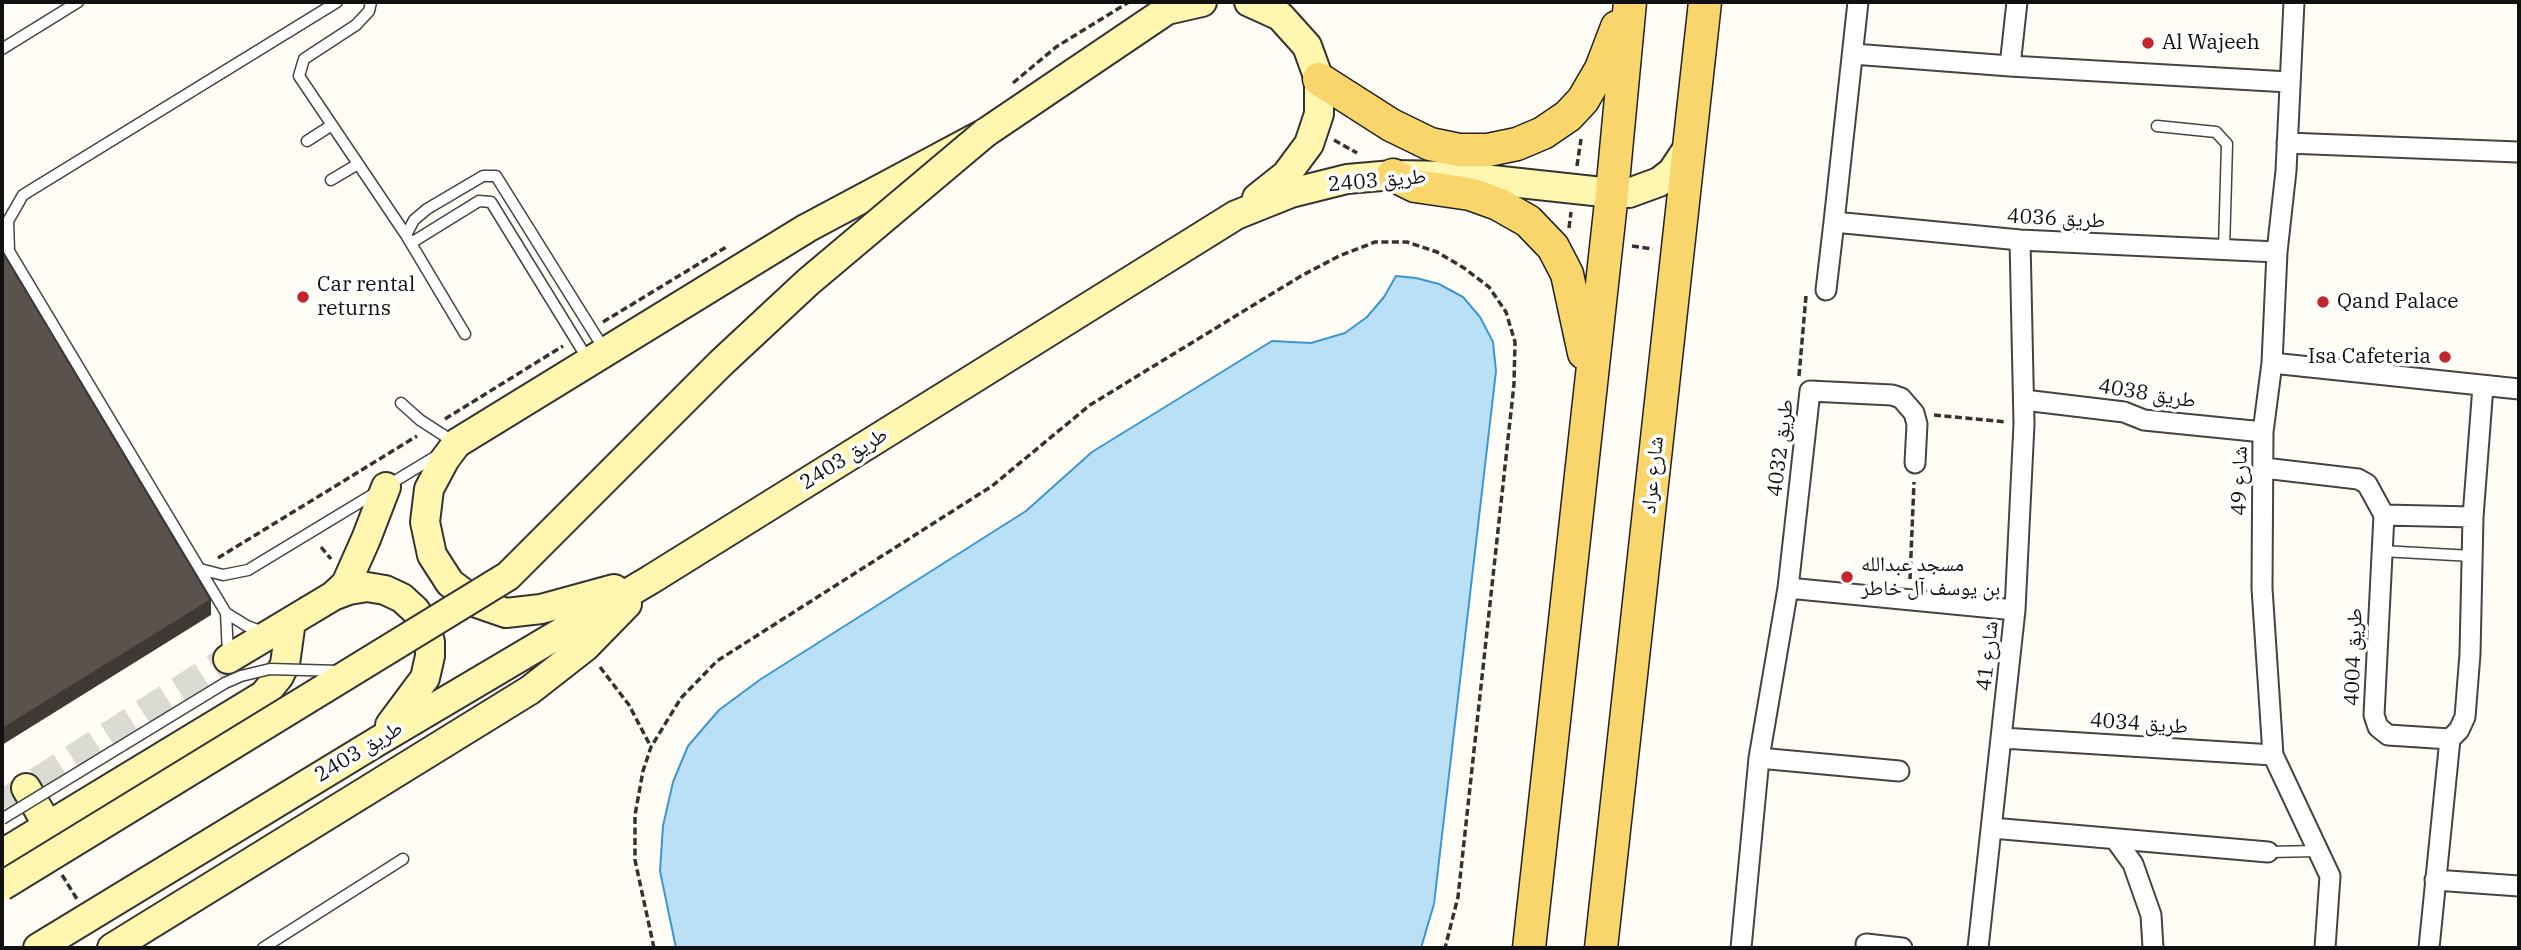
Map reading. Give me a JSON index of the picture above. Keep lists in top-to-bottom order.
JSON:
{
  "streets": {
    "main road": ["طريق 2403", "شارع عراد"],
    "street": [
      "طريق 4036",
      "طريق 4038",
      "طريق 4032",
      "شارع 49",
      "شارع 41",
      "طريق 4004",
      "طريق 4034"
    ]
  },
  "crossings": [
    ["طريق 2403", "شارع عراد"],
    ["طريق 4036", "شارع 49"],
    ["طريق 4036", "شارع 41"],
    ["طريق 4038", "شارع 49"],
    ["طريق 4038", "شارع 41"],
    ["شارع 49", "طريق 4034"],
    ["شارع 41", "طريق 4034"]
  ],
  "places": [
    "Al Wajeeh",
    "Car rental returns",
    "Qand Palace",
    "Isa Cafeteria",
    "مسجد عبدالله بن يوسف آل خاطر"
  ]
}
